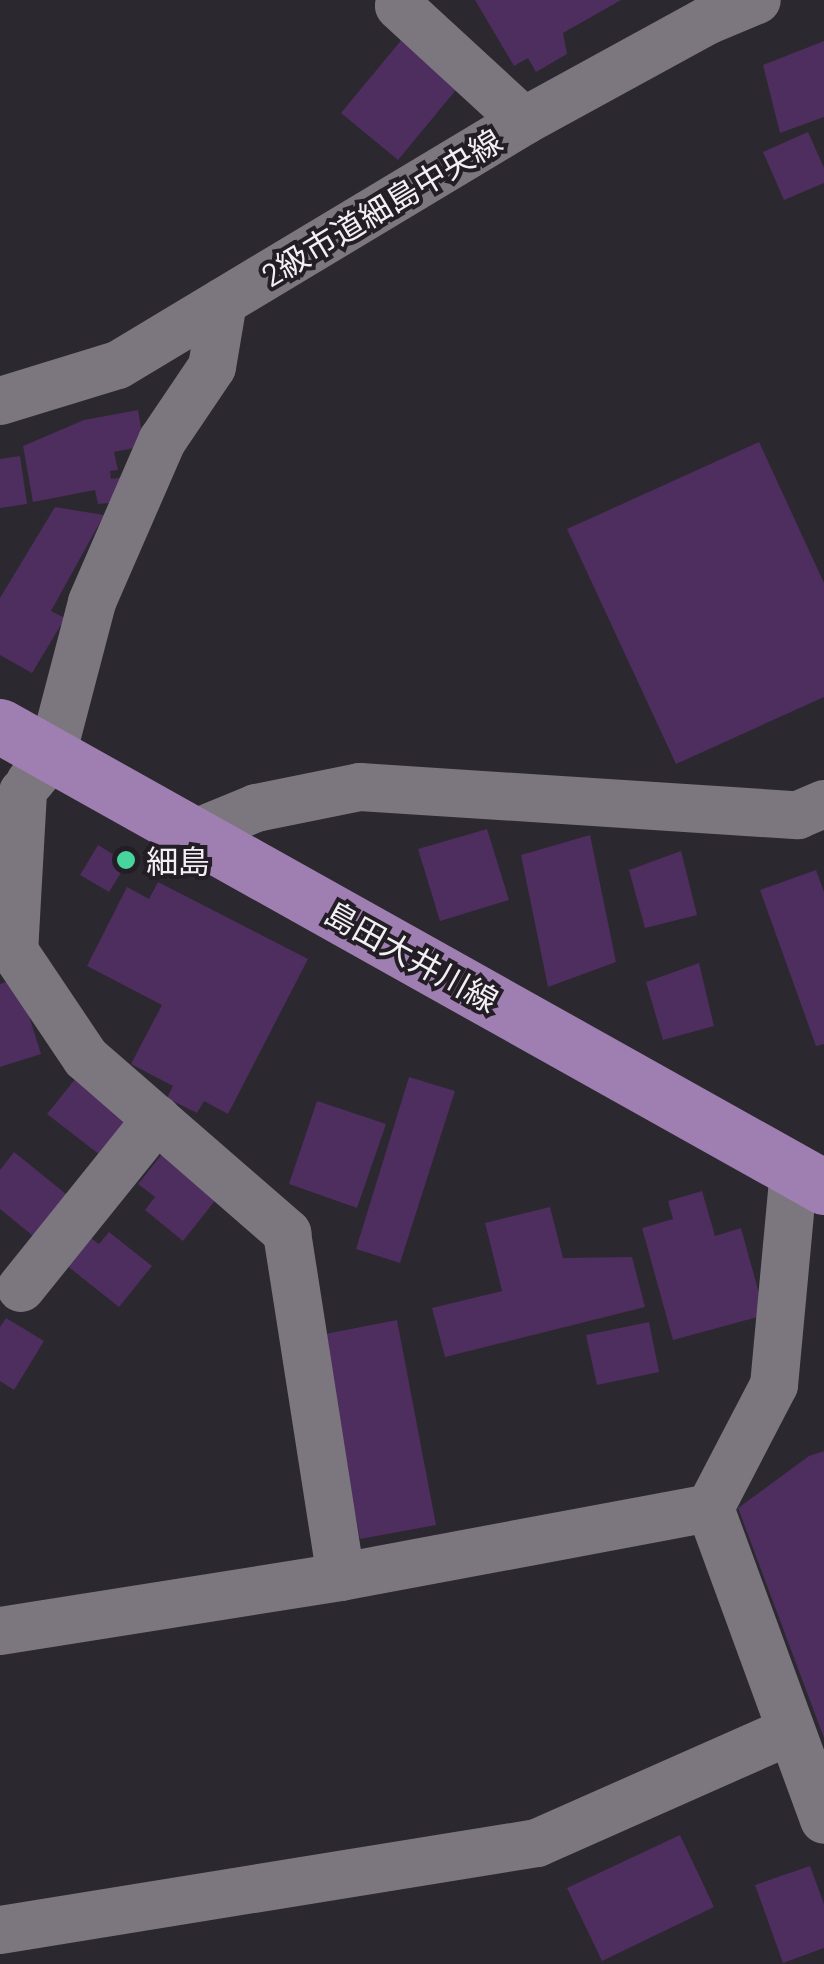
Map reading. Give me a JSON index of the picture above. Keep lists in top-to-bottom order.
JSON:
{
  "streets": {
    "main road": ["島田大井川線"],
    "street": ["2級市道細島中央線"]
  },
  "places": ["細島"]
}
